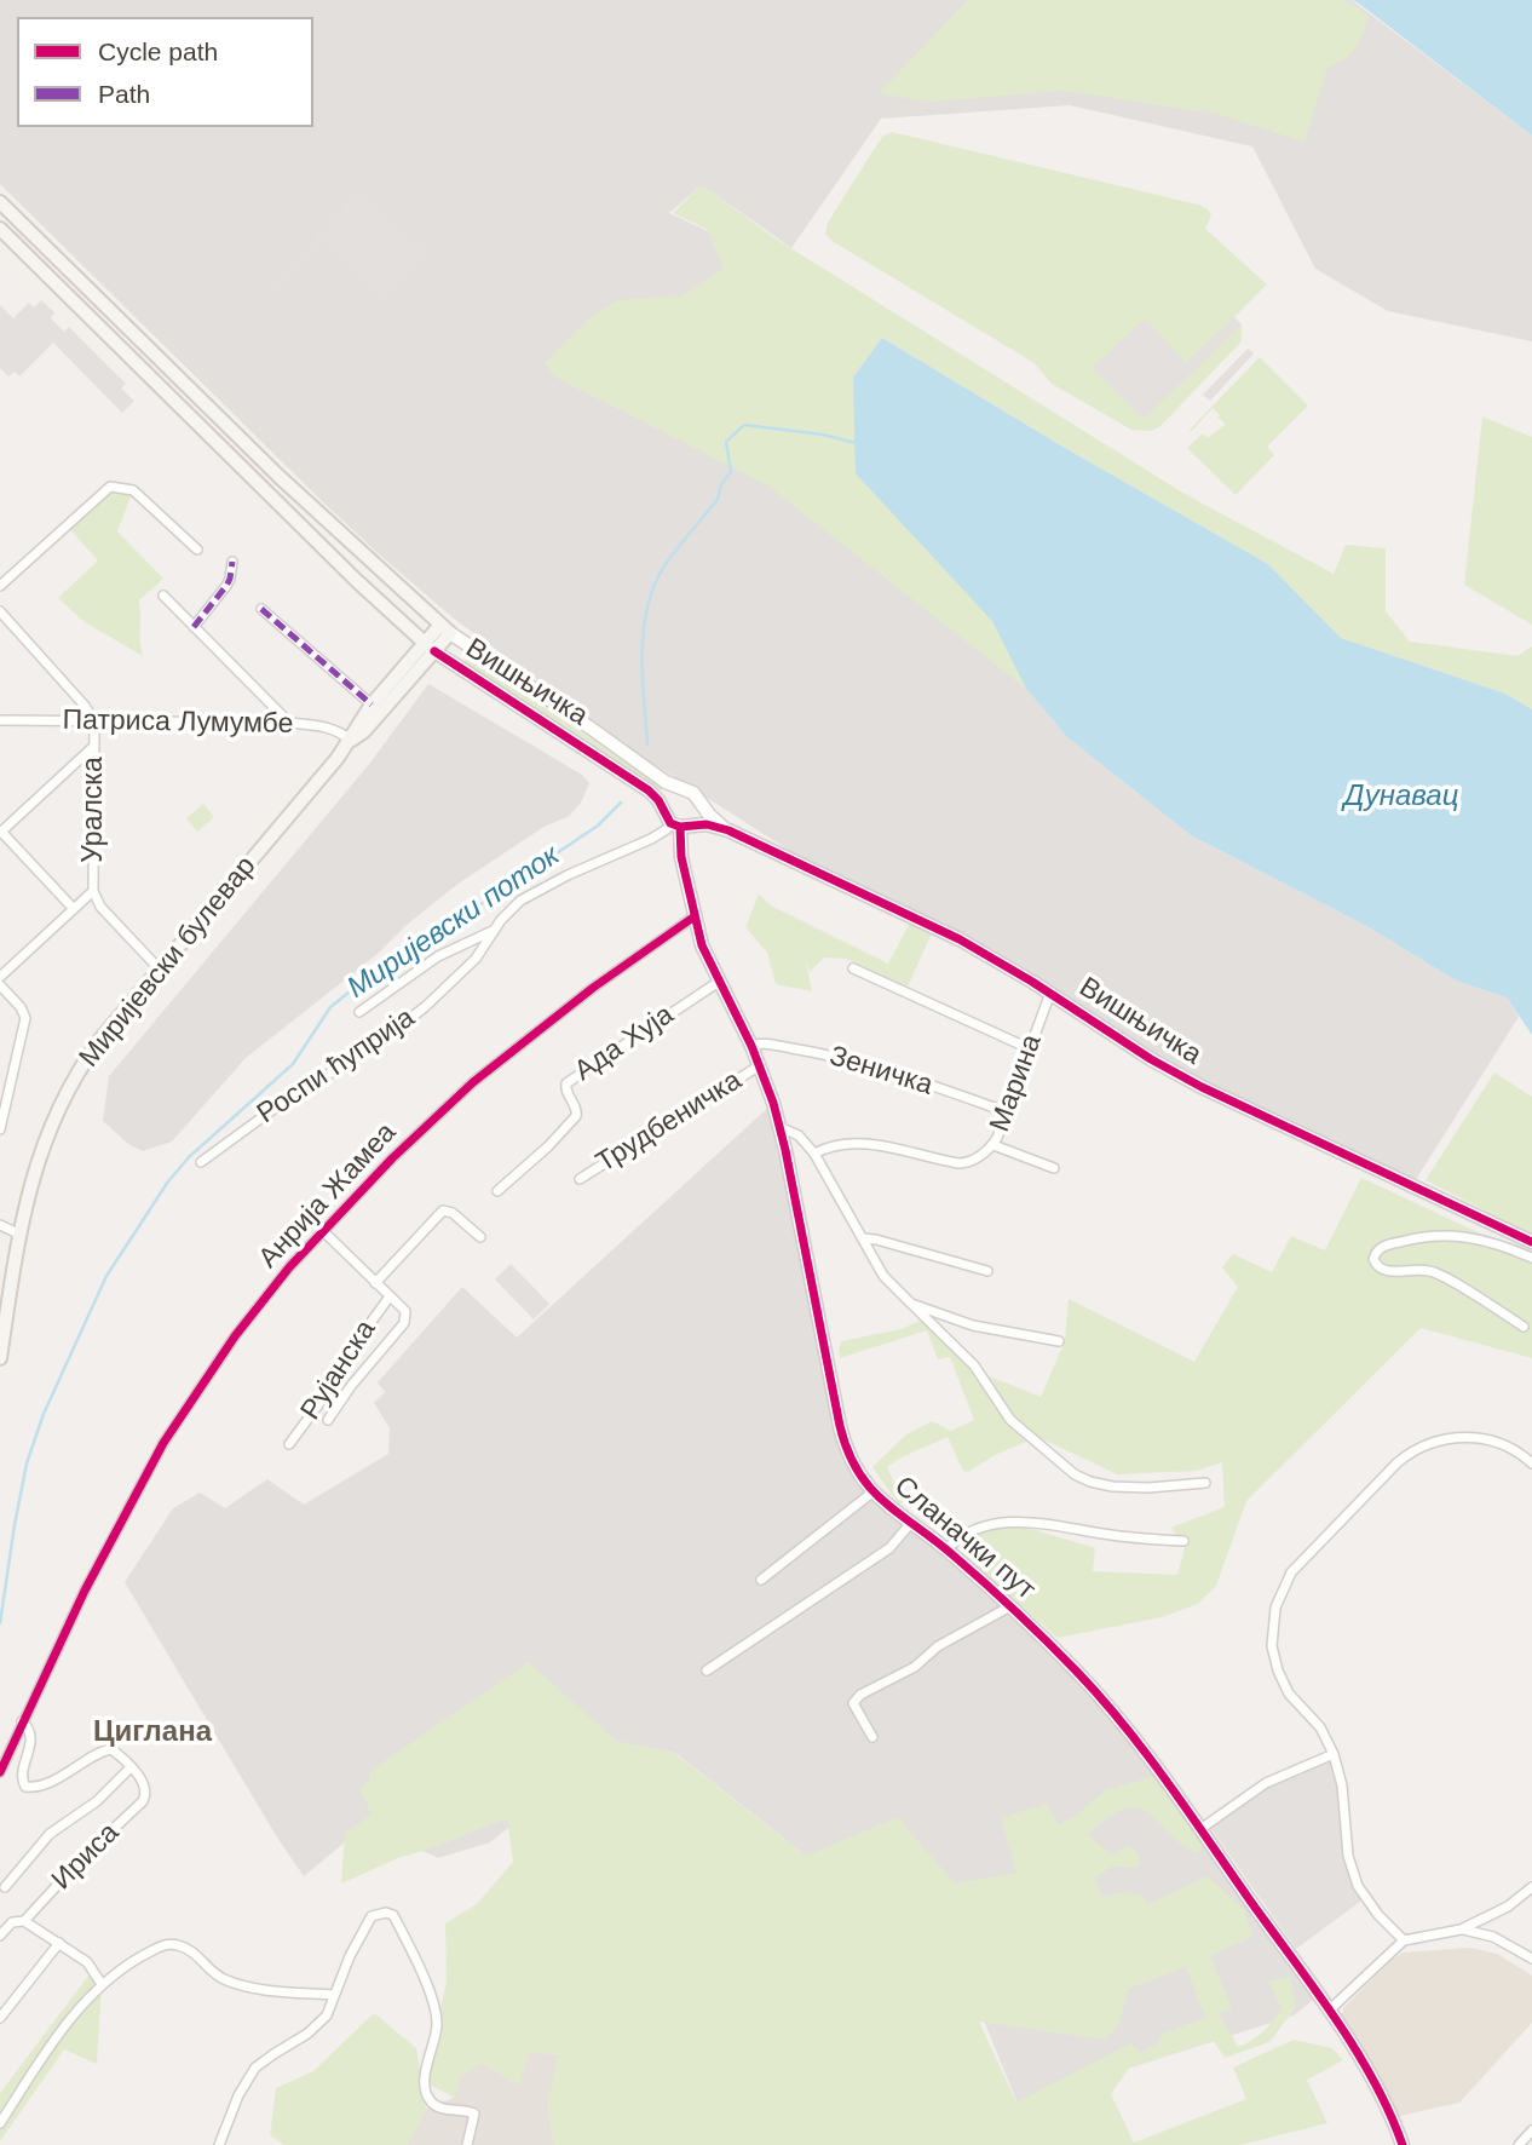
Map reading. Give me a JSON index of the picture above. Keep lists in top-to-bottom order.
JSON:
{
  "streets": {
    "main road": ["Вишњичка", "Миријевски булевар"],
    "street": [
      "Патриса Лумумбе",
      "Уралска",
      "Ада Хуја",
      "Роспи ћуприја",
      "Зеничка",
      "Марина",
      "Трудбеничка",
      "Анрија Жамеа",
      "Рујанска",
      "Сланачки пут",
      "Ириса"
    ]
  },
  "crossings": [
    ["Вишњичка", "Миријевски булевар"],
    ["Вишњичка", "Роспи ћуприја"],
    ["Вишњичка", "Марина"],
    ["Вишњичка", "Сланачки пут"],
    ["Патриса Лумумбе", "Уралска"],
    ["Патриса Лумумбе", "Миријевски булевар"],
    ["Ада Хуја", "Сланачки пут"],
    ["Роспи ћуприја", "Сланачки пут"],
    ["Зеничка", "Марина"],
    ["Зеничка", "Сланачки пут"],
    ["Трудбеничка", "Сланачки пут"],
    ["Анрија Жамеа", "Сланачки пут"]
  ],
  "districts": ["Циглана"],
  "water": ["Дунавац", "Миријевски поток"],
  "legend": ["Cycle path", "Path"]
}
